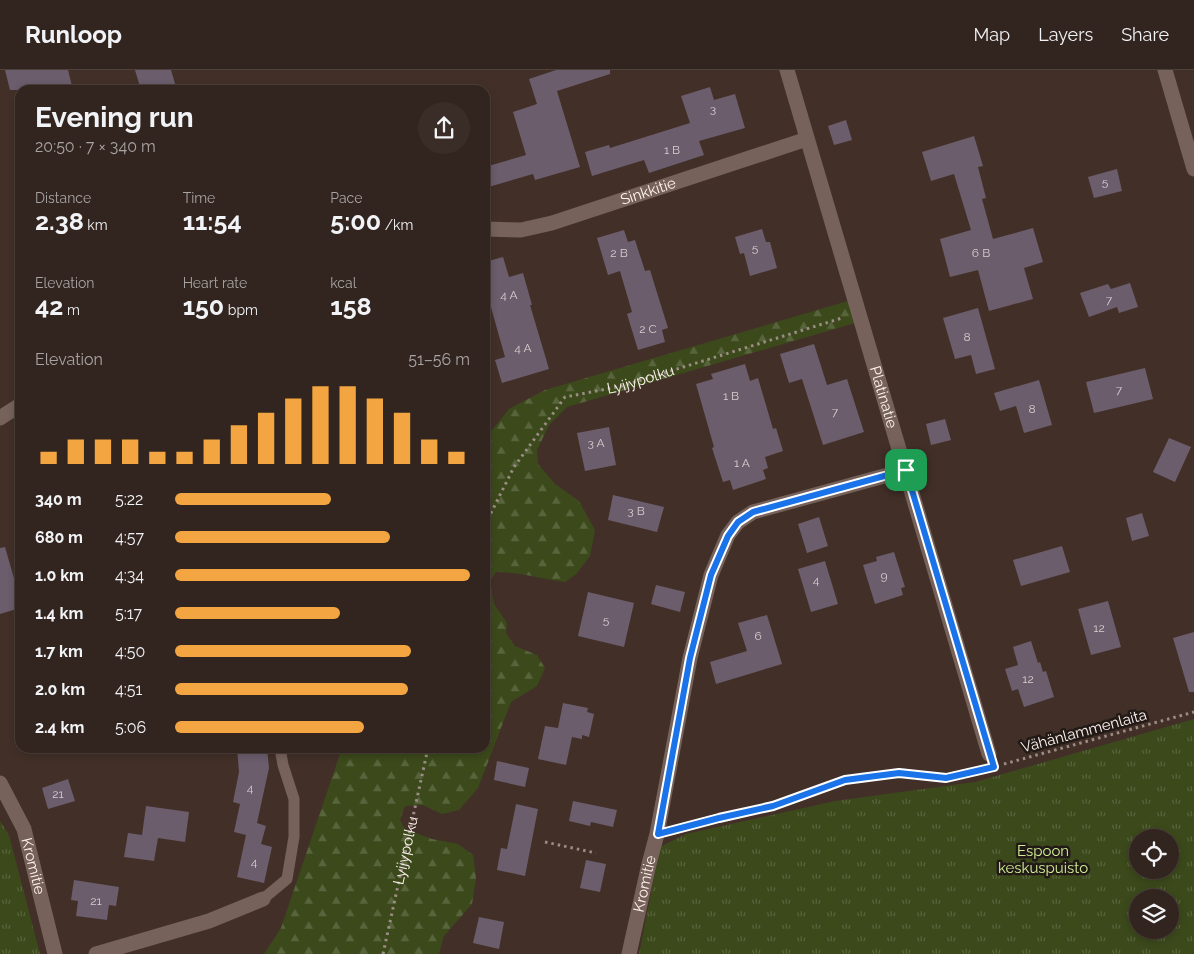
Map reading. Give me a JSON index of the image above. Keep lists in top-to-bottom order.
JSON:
{
  "streets": {
    "street": ["Sinkkitie", "Platinatie", "Kromitie"],
    "path": ["Lyijypolku", "Vähänlammenlaita"]
  },
  "crossings": [
    ["Sinkkitie", "Platinatie"],
    ["Lyijypolku", "Platinatie"],
    ["Platinatie", "Vähänlammenlaita"],
    ["Platinatie", "Kromitie"],
    ["Vähänlammenlaita", "Kromitie"]
  ],
  "parks": ["Espoon keskuspuisto"],
  "house_numbers": [
    "3",
    "1 B",
    "5",
    "5",
    "2 B",
    "6 B",
    "4 A",
    "7",
    "2 C",
    "8",
    "4 A",
    "7",
    "1 B",
    "8",
    "7",
    "3 A",
    "1 A",
    "3 B",
    "9",
    "4",
    "5",
    "12",
    "6",
    "12",
    "4",
    "21",
    "4",
    "21"
  ],
  "page": {
    "header": "Runloop",
    "nav": ["Map", "Layers", "Share"],
    "heading": ["Evening run", "20:50 · 7 × 340 m"],
    "stats": [
      ["Distance", "2.38 km"],
      ["Time", "11:54"],
      ["Pace", "5:00 /km"],
      ["Elevation", "42 m"],
      ["Heart rate", "150 bpm"],
      ["kcal", "158"]
    ],
    "chart": ["Elevation", "51–56 m"],
    "list": [
      {
        "name": "340 m",
        "note": "5:22"
      },
      {
        "name": "680 m",
        "note": "4:57"
      },
      {
        "name": "1.0 km",
        "note": "4:34"
      },
      {
        "name": "1.4 km",
        "note": "5:17"
      },
      {
        "name": "1.7 km",
        "note": "4:50"
      },
      {
        "name": "2.0 km",
        "note": "4:51"
      },
      {
        "name": "2.4 km",
        "note": "5:06"
      }
    ]
  }
}
